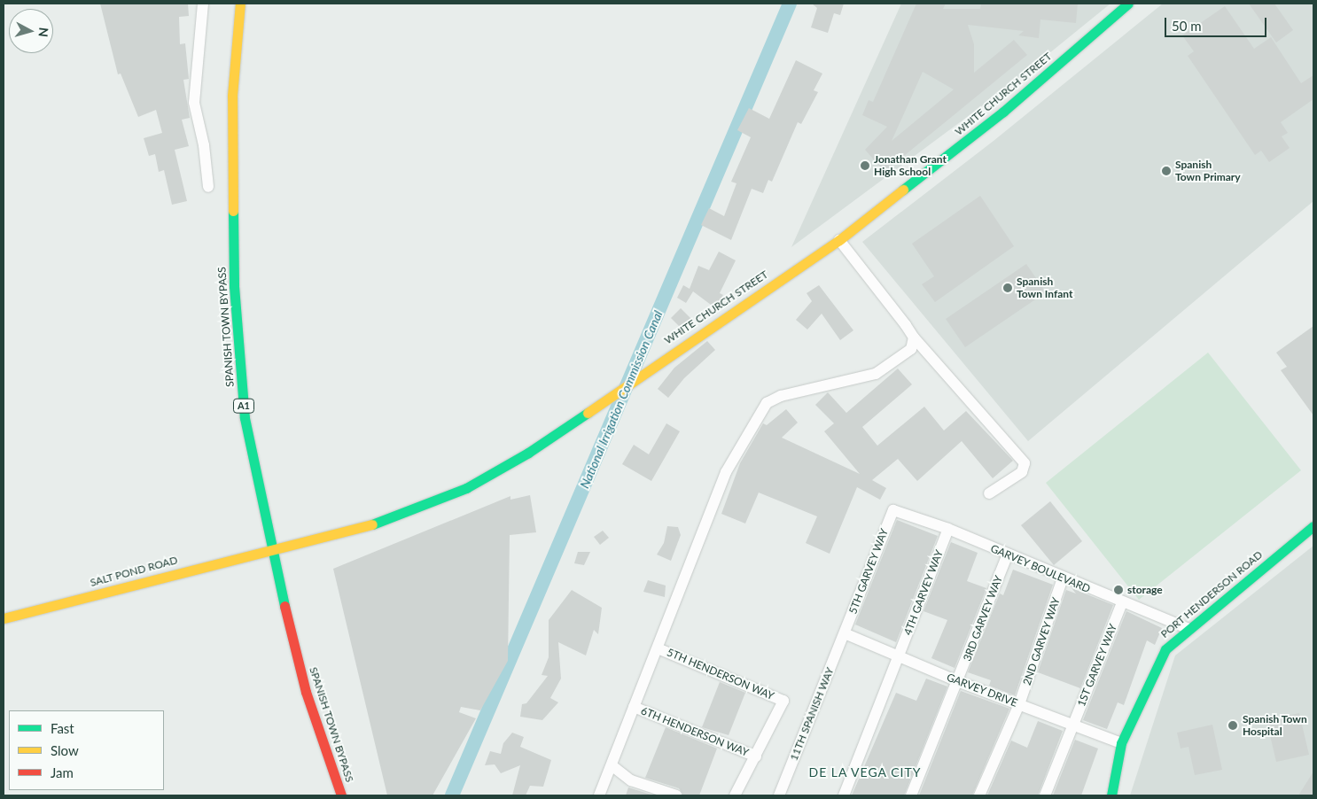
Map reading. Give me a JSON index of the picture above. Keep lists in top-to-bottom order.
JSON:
{
  "streets": {
    "street": [
      "WHITE CHURCH STREET",
      "SPANISH TOWN BYPASS",
      "A1",
      "GARVEY BOULEVARD",
      "SALT POND ROAD",
      "5TH GARVEY WAY",
      "4TH GARVEY WAY",
      "PORT HENDERSON ROAD",
      "3RD GARVEY WAY",
      "2ND GARVEY WAY",
      "1ST GARVEY WAY",
      "5TH HENDERSON WAY",
      "GARVEY DRIVE",
      "11TH SPANISH WAY",
      "6TH HENDERSON WAY"
    ]
  },
  "crossings": [
    ["WHITE CHURCH STREET", "SPANISH TOWN BYPASS"],
    ["WHITE CHURCH STREET", "SALT POND ROAD"],
    ["SPANISH TOWN BYPASS", "SALT POND ROAD"],
    ["GARVEY BOULEVARD", "5TH GARVEY WAY"],
    ["GARVEY BOULEVARD", "4TH GARVEY WAY"],
    ["GARVEY BOULEVARD", "PORT HENDERSON ROAD"],
    ["GARVEY BOULEVARD", "3RD GARVEY WAY"],
    ["GARVEY BOULEVARD", "2ND GARVEY WAY"],
    ["GARVEY BOULEVARD", "1ST GARVEY WAY"],
    ["5TH GARVEY WAY", "GARVEY DRIVE"],
    ["5TH GARVEY WAY", "11TH SPANISH WAY"],
    ["4TH GARVEY WAY", "GARVEY DRIVE"],
    ["PORT HENDERSON ROAD", "GARVEY DRIVE"],
    ["3RD GARVEY WAY", "GARVEY DRIVE"],
    ["2ND GARVEY WAY", "GARVEY DRIVE"],
    ["1ST GARVEY WAY", "GARVEY DRIVE"],
    ["5TH HENDERSON WAY", "6TH HENDERSON WAY"],
    ["GARVEY DRIVE", "11TH SPANISH WAY"]
  ],
  "districts": ["DE LA VEGA CITY"],
  "water": ["National Irrigation Commission Canal"],
  "places": [
    "Jonathan Grant High School",
    "Spanish Town Primary",
    "Spanish Town Infant",
    "storage",
    "Spanish Town Hospital"
  ],
  "legend": ["Fast", "Slow", "Jam"],
  "scale_bar": "50 m",
  "north": "right"
}
